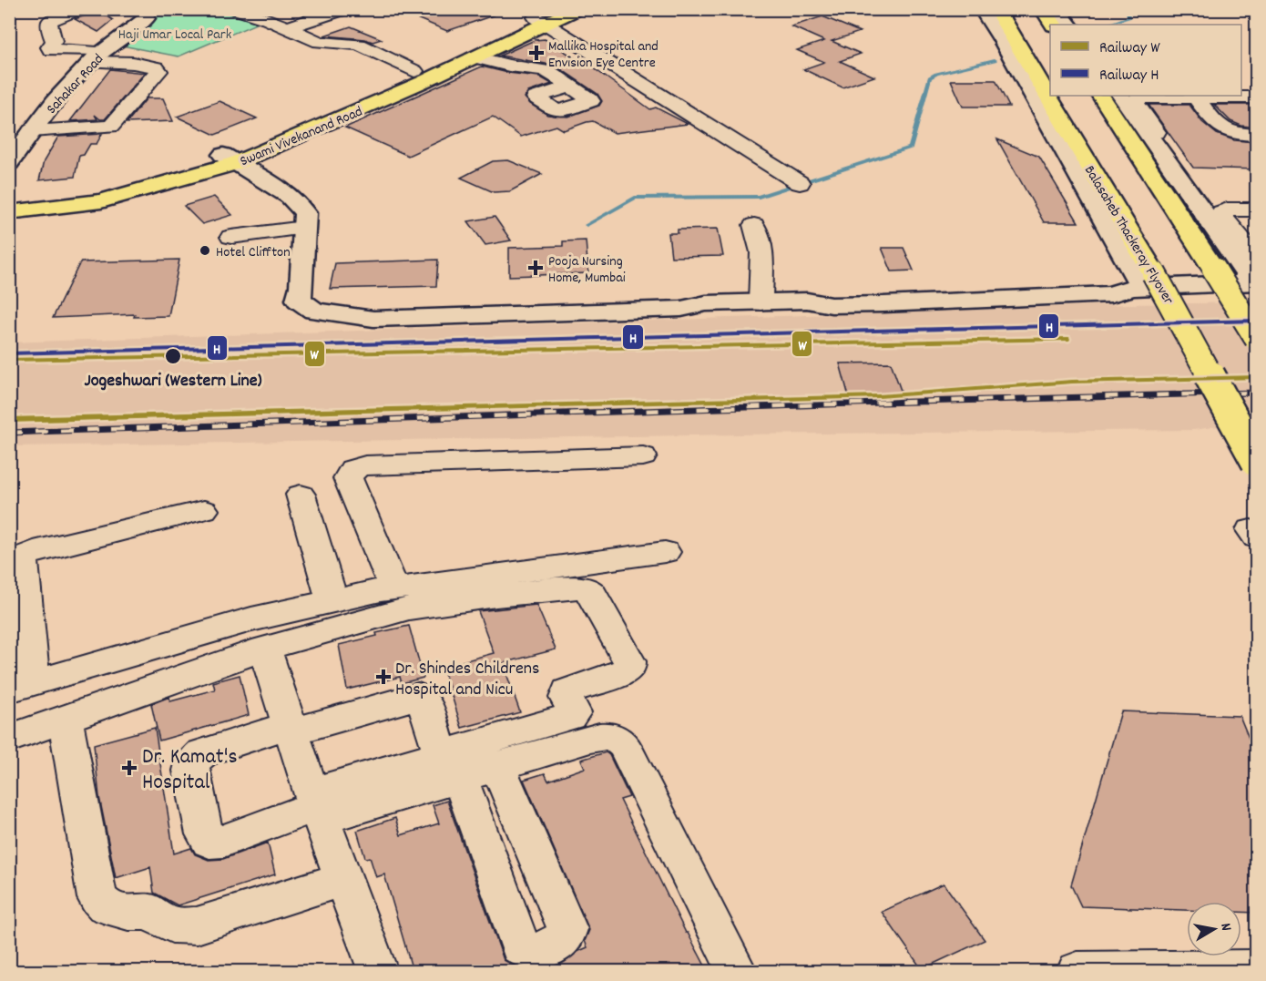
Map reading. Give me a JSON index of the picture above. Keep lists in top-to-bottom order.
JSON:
{
  "streets": {
    "main road": ["Swami Vivekanand Road", "Balasaheb Thackeray Flyover"],
    "street": ["Sahakar Road"]
  },
  "parks": ["Haji Umar Local Park"],
  "places": {
    "health": [
      "Mallika Hospital and Envision Eye Centre",
      "Pooja Nursing Home, Mumbai",
      "Dr. Shindes Childrens Hospital and Nicu",
      "Dr. Kamat's Hospital"
    ],
    "other": ["Hotel Cliffton", "Jogeshwari (Western Line)"]
  },
  "lines": ["rail line H", "rail line W"],
  "legend": ["Railway W", "Railway H"],
  "north": "right"
}
